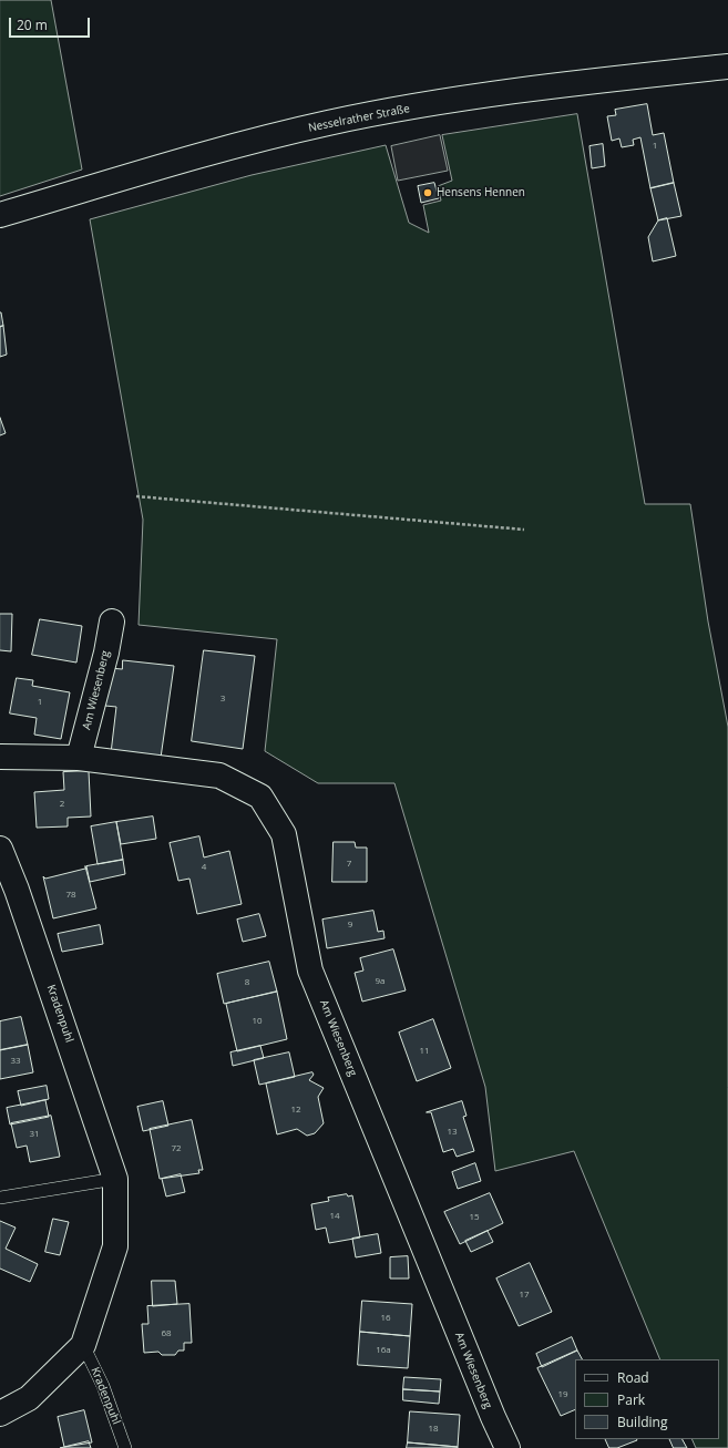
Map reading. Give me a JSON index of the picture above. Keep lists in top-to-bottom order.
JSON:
{
  "streets": {
    "street": ["Nesselrather Straße", "Am Wiesenberg", "Kradenpuhl"]
  },
  "places": ["Hensens Hennen"],
  "house_numbers": [
    "1",
    "3",
    "1",
    "2",
    "7",
    "4",
    "78",
    "9",
    "9a",
    "8",
    "10",
    "11",
    "33",
    "12",
    "13",
    "31",
    "72",
    "14",
    "15",
    "17",
    "16",
    "68",
    "16a",
    "19",
    "18"
  ],
  "legend": ["Road", "Park", "Building"],
  "scale_bar": "20 m"
}
